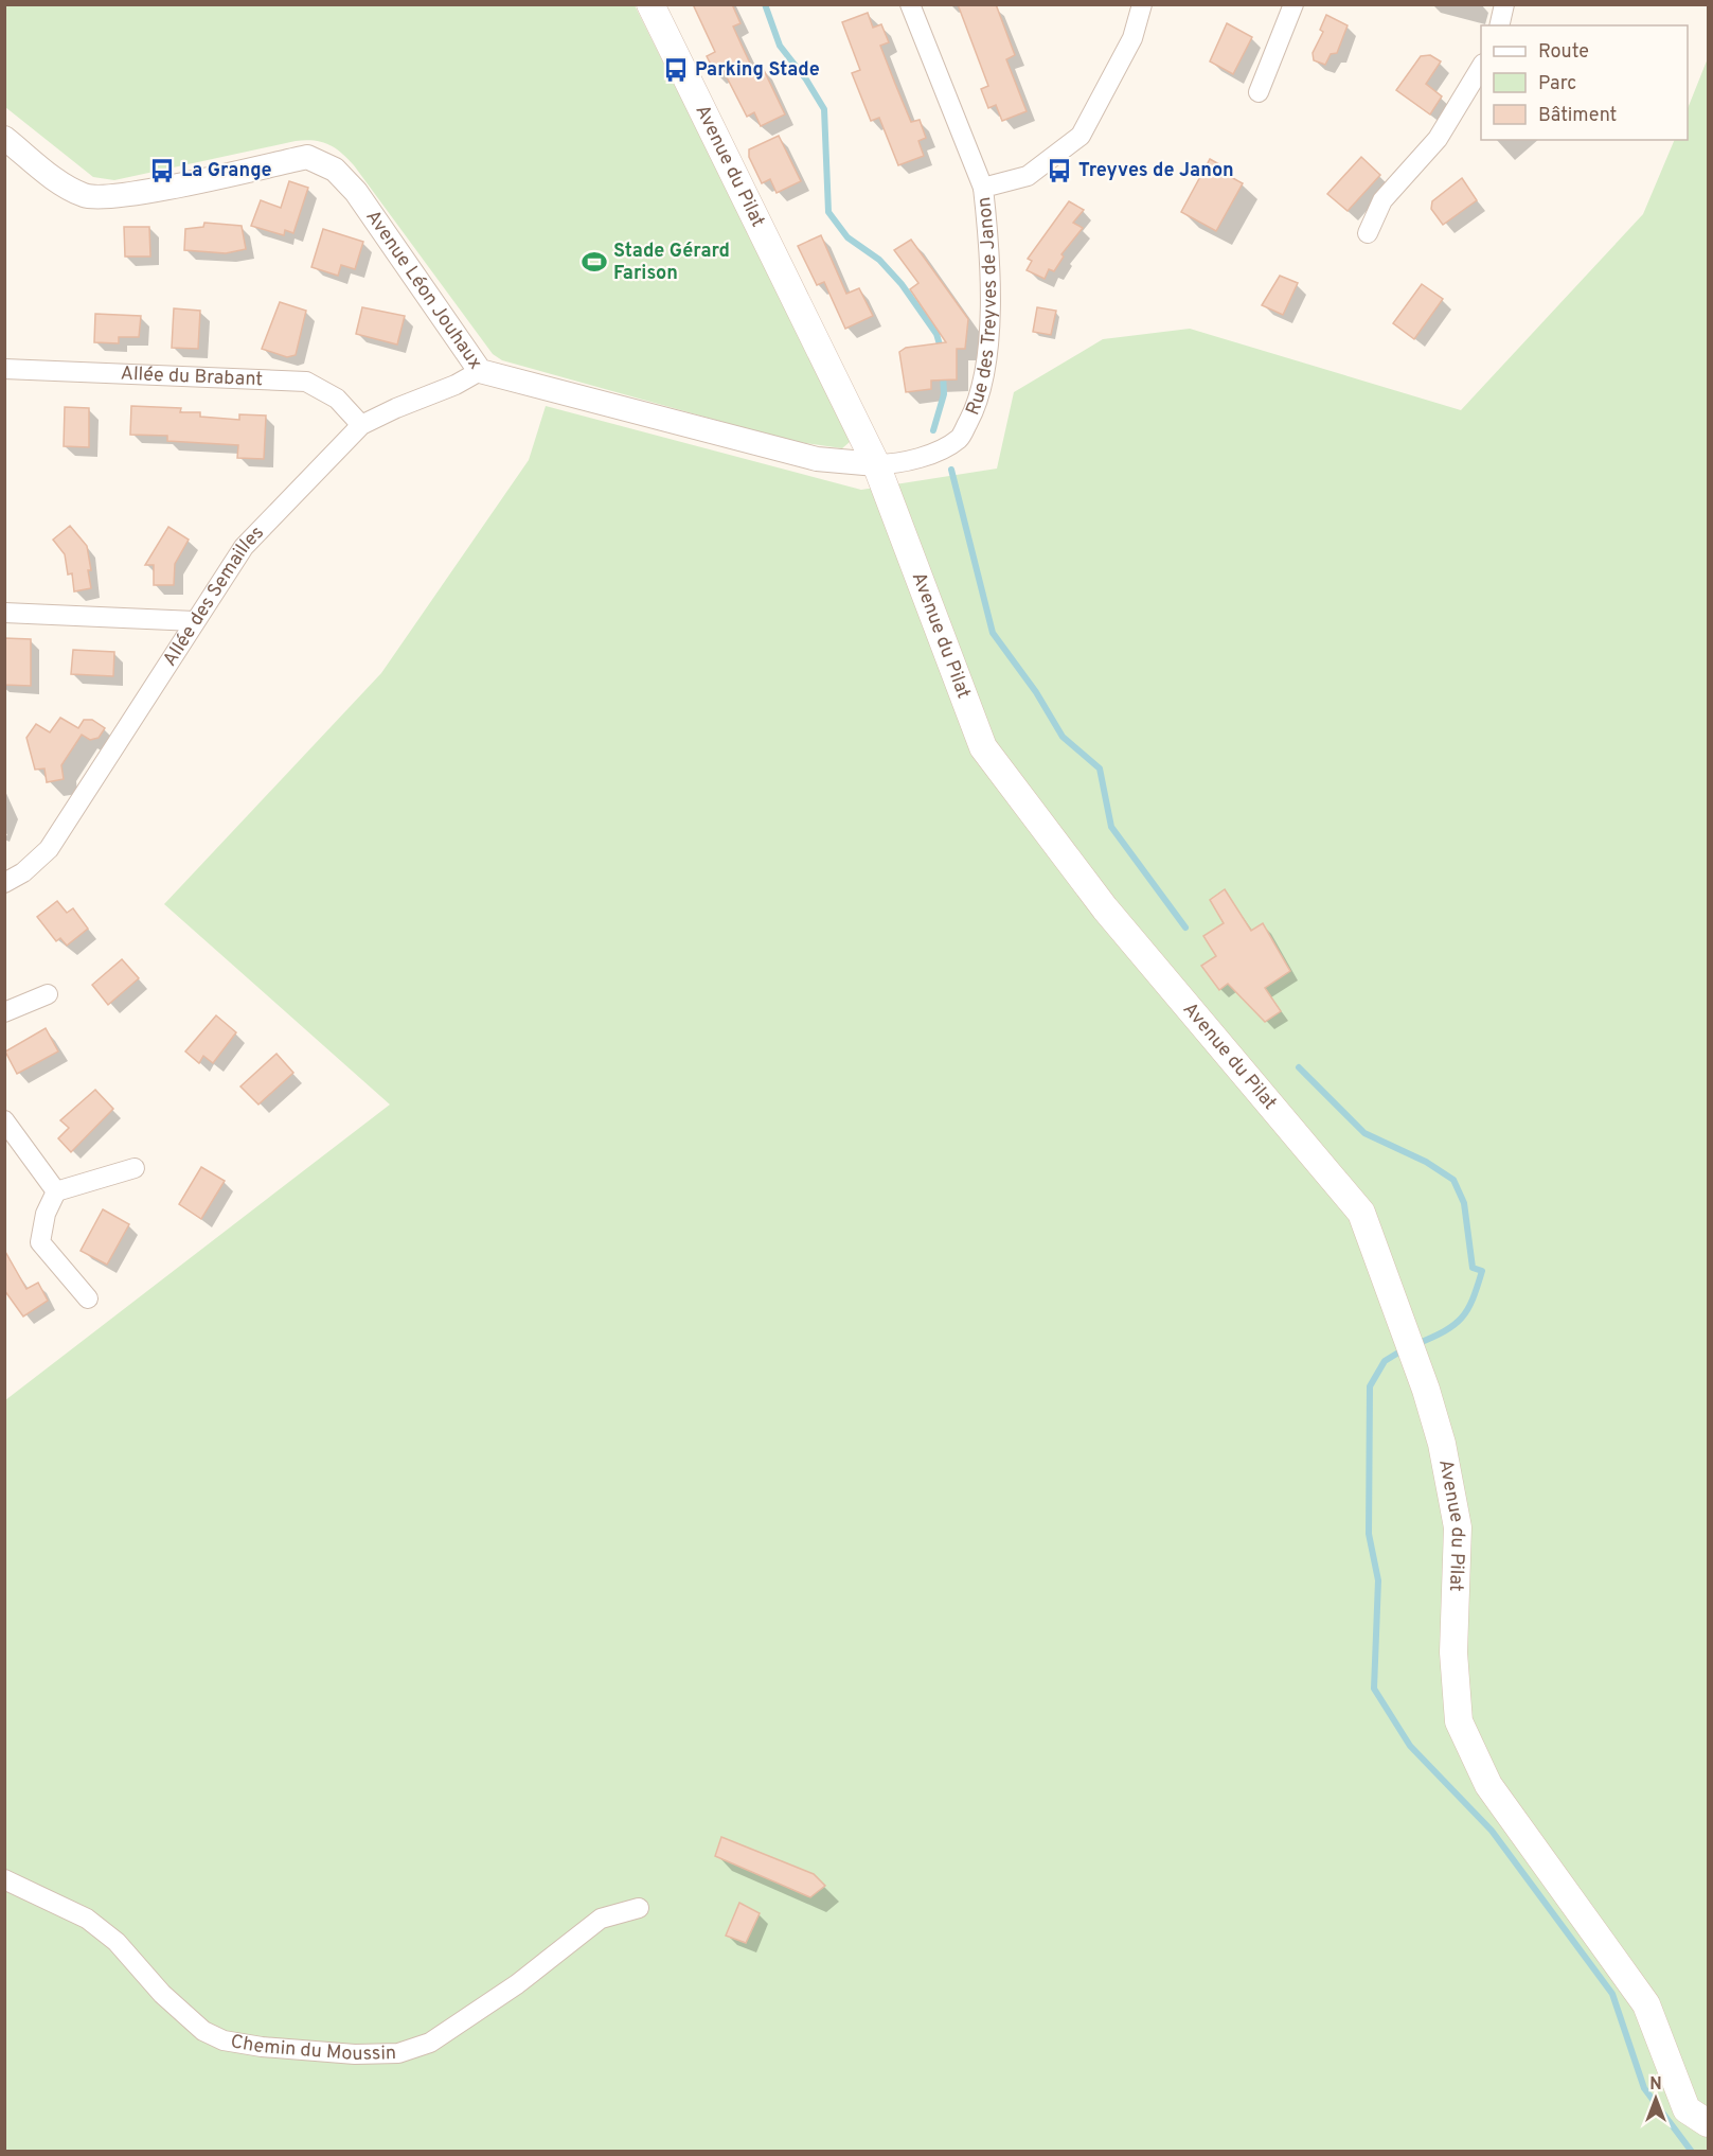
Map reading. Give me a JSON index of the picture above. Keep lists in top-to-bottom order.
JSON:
{
  "streets": {
    "main road": ["Avenue du Pilat"],
    "street": [
      "Avenue Léon Jouhaux",
      "Rue des Treyves de Janon",
      "Allée du Brabant",
      "Allée des Semailles",
      "Chemin du Moussin"
    ]
  },
  "crossings": [
    ["Avenue du Pilat", "Avenue Léon Jouhaux"],
    ["Avenue du Pilat", "Rue des Treyves de Janon"],
    ["Avenue Léon Jouhaux", "Rue des Treyves de Janon"],
    ["Avenue Léon Jouhaux", "Allée des Semailles"],
    ["Allée du Brabant", "Allée des Semailles"]
  ],
  "places": {
    "bus stop": ["Parking Stade", "La Grange", "Treyves de Janon"],
    "sports": ["Stade Gérard Farison"]
  },
  "legend": ["Route", "Parc", "Bâtiment"],
  "north": "top"
}
